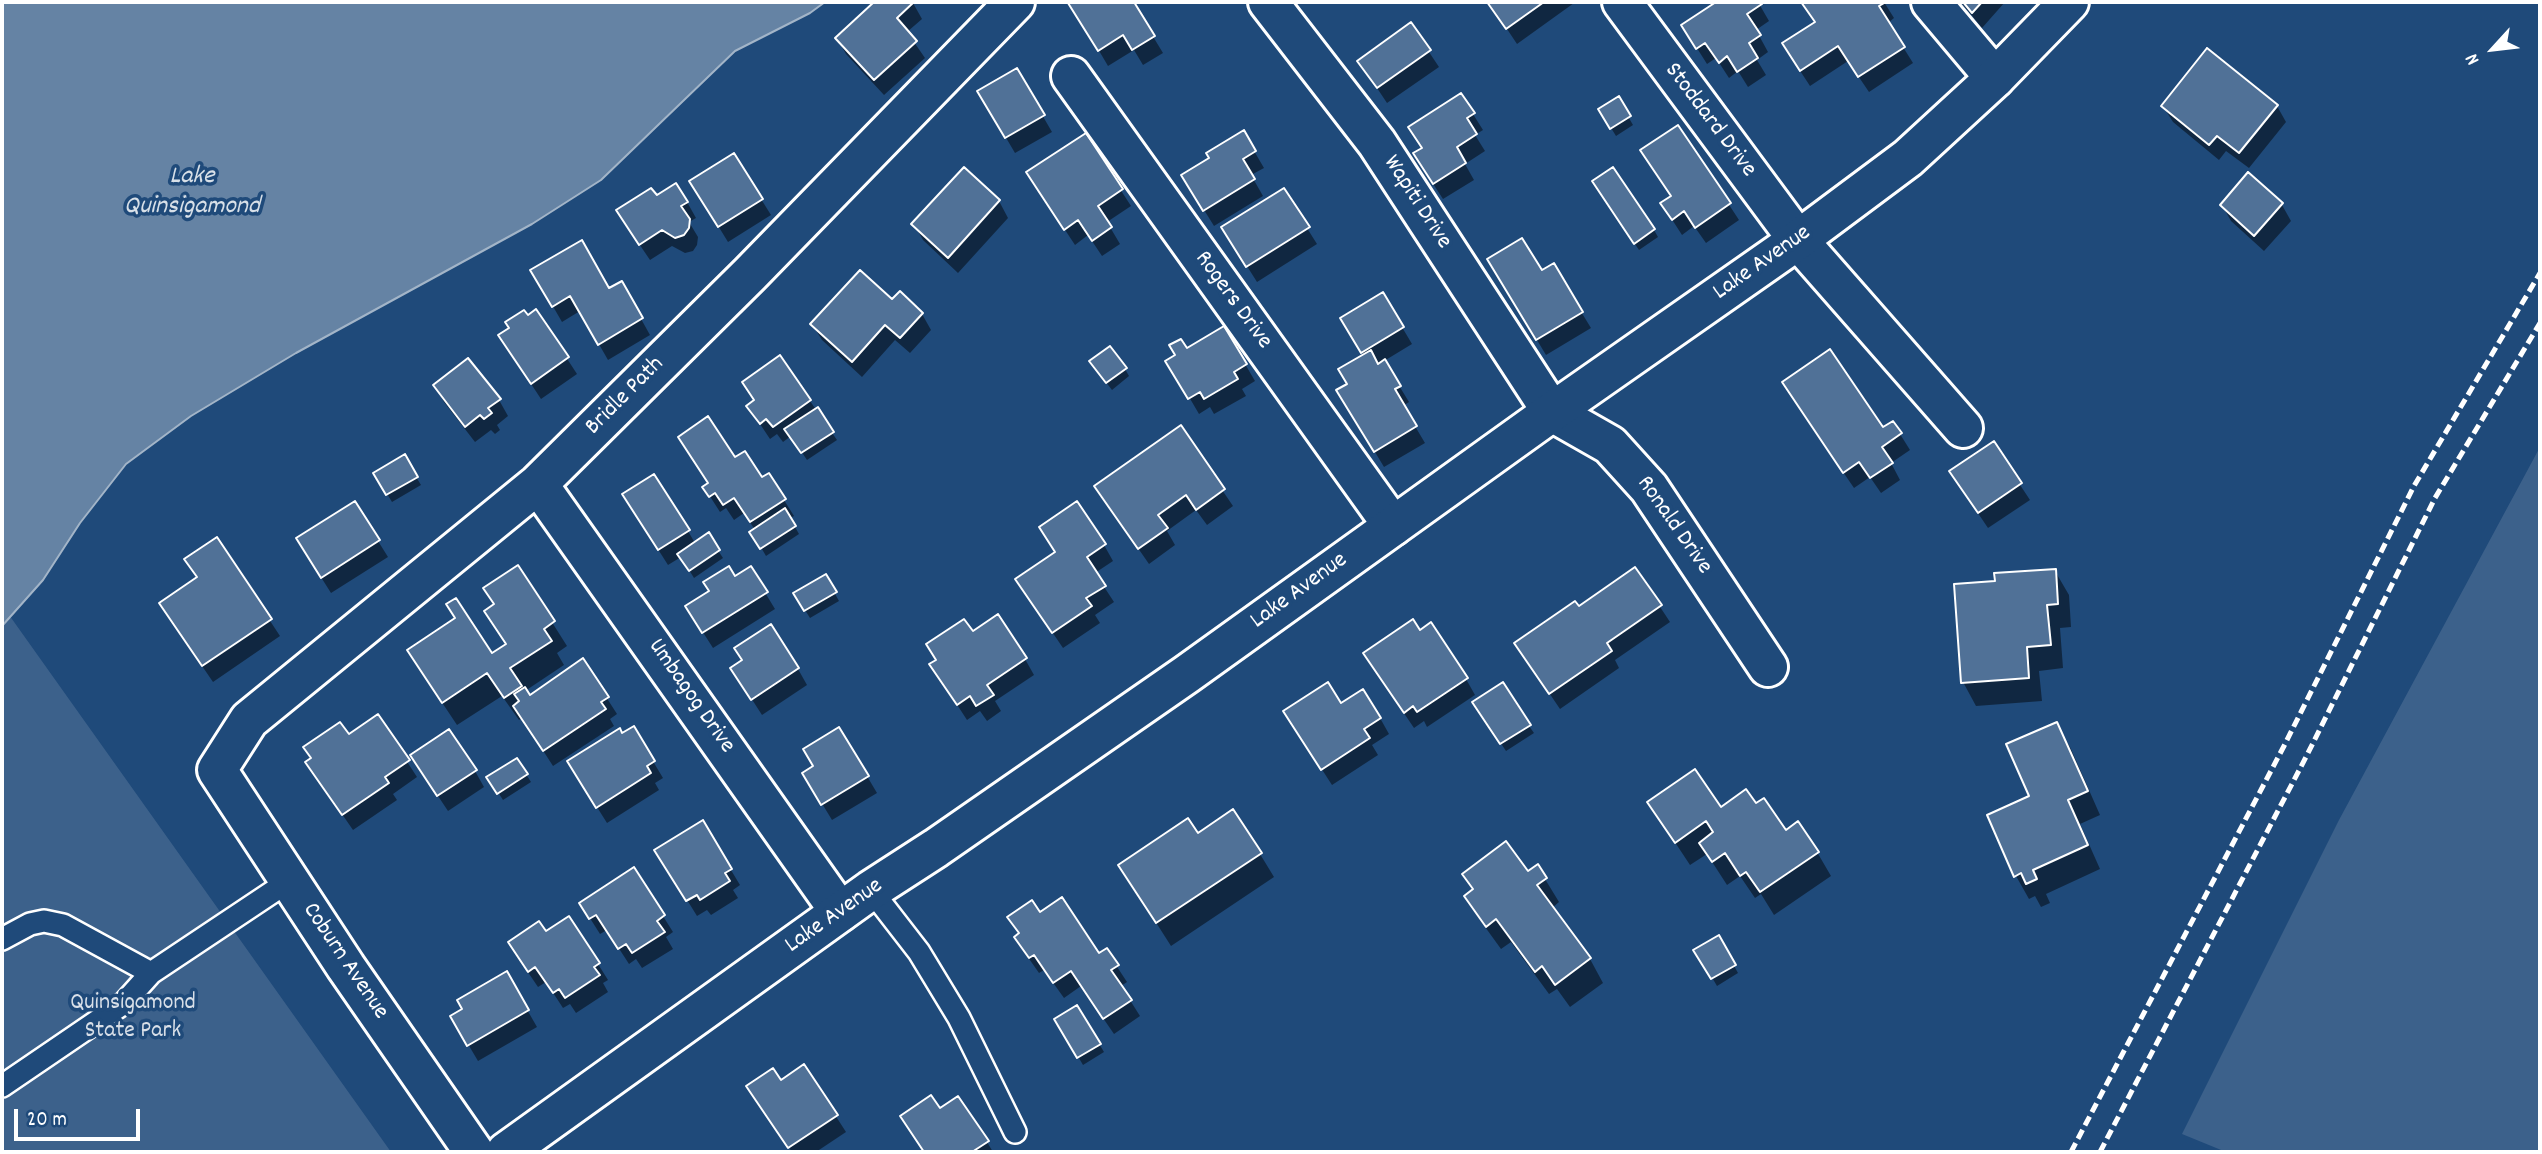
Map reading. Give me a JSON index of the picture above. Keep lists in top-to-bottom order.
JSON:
{
  "streets": {
    "street": [
      "Stoddard Drive",
      "Wapiti Drive",
      "Lake Avenue",
      "Rogers Drive",
      "Bridle Path",
      "Ronald Drive",
      "Umbagog Drive",
      "Coburn Avenue"
    ]
  },
  "crossings": [
    ["Stoddard Drive", "Lake Avenue"],
    ["Wapiti Drive", "Lake Avenue"],
    ["Wapiti Drive", "Ronald Drive"],
    ["Lake Avenue", "Rogers Drive"],
    ["Lake Avenue", "Ronald Drive"],
    ["Lake Avenue", "Umbagog Drive"],
    ["Bridle Path", "Umbagog Drive"],
    ["Bridle Path", "Coburn Avenue"]
  ],
  "water": ["Lake Quinsigamond"],
  "parks": ["Quinsigamond State Park"],
  "scale_bar": "20 m",
  "north": "bottom left"
}
